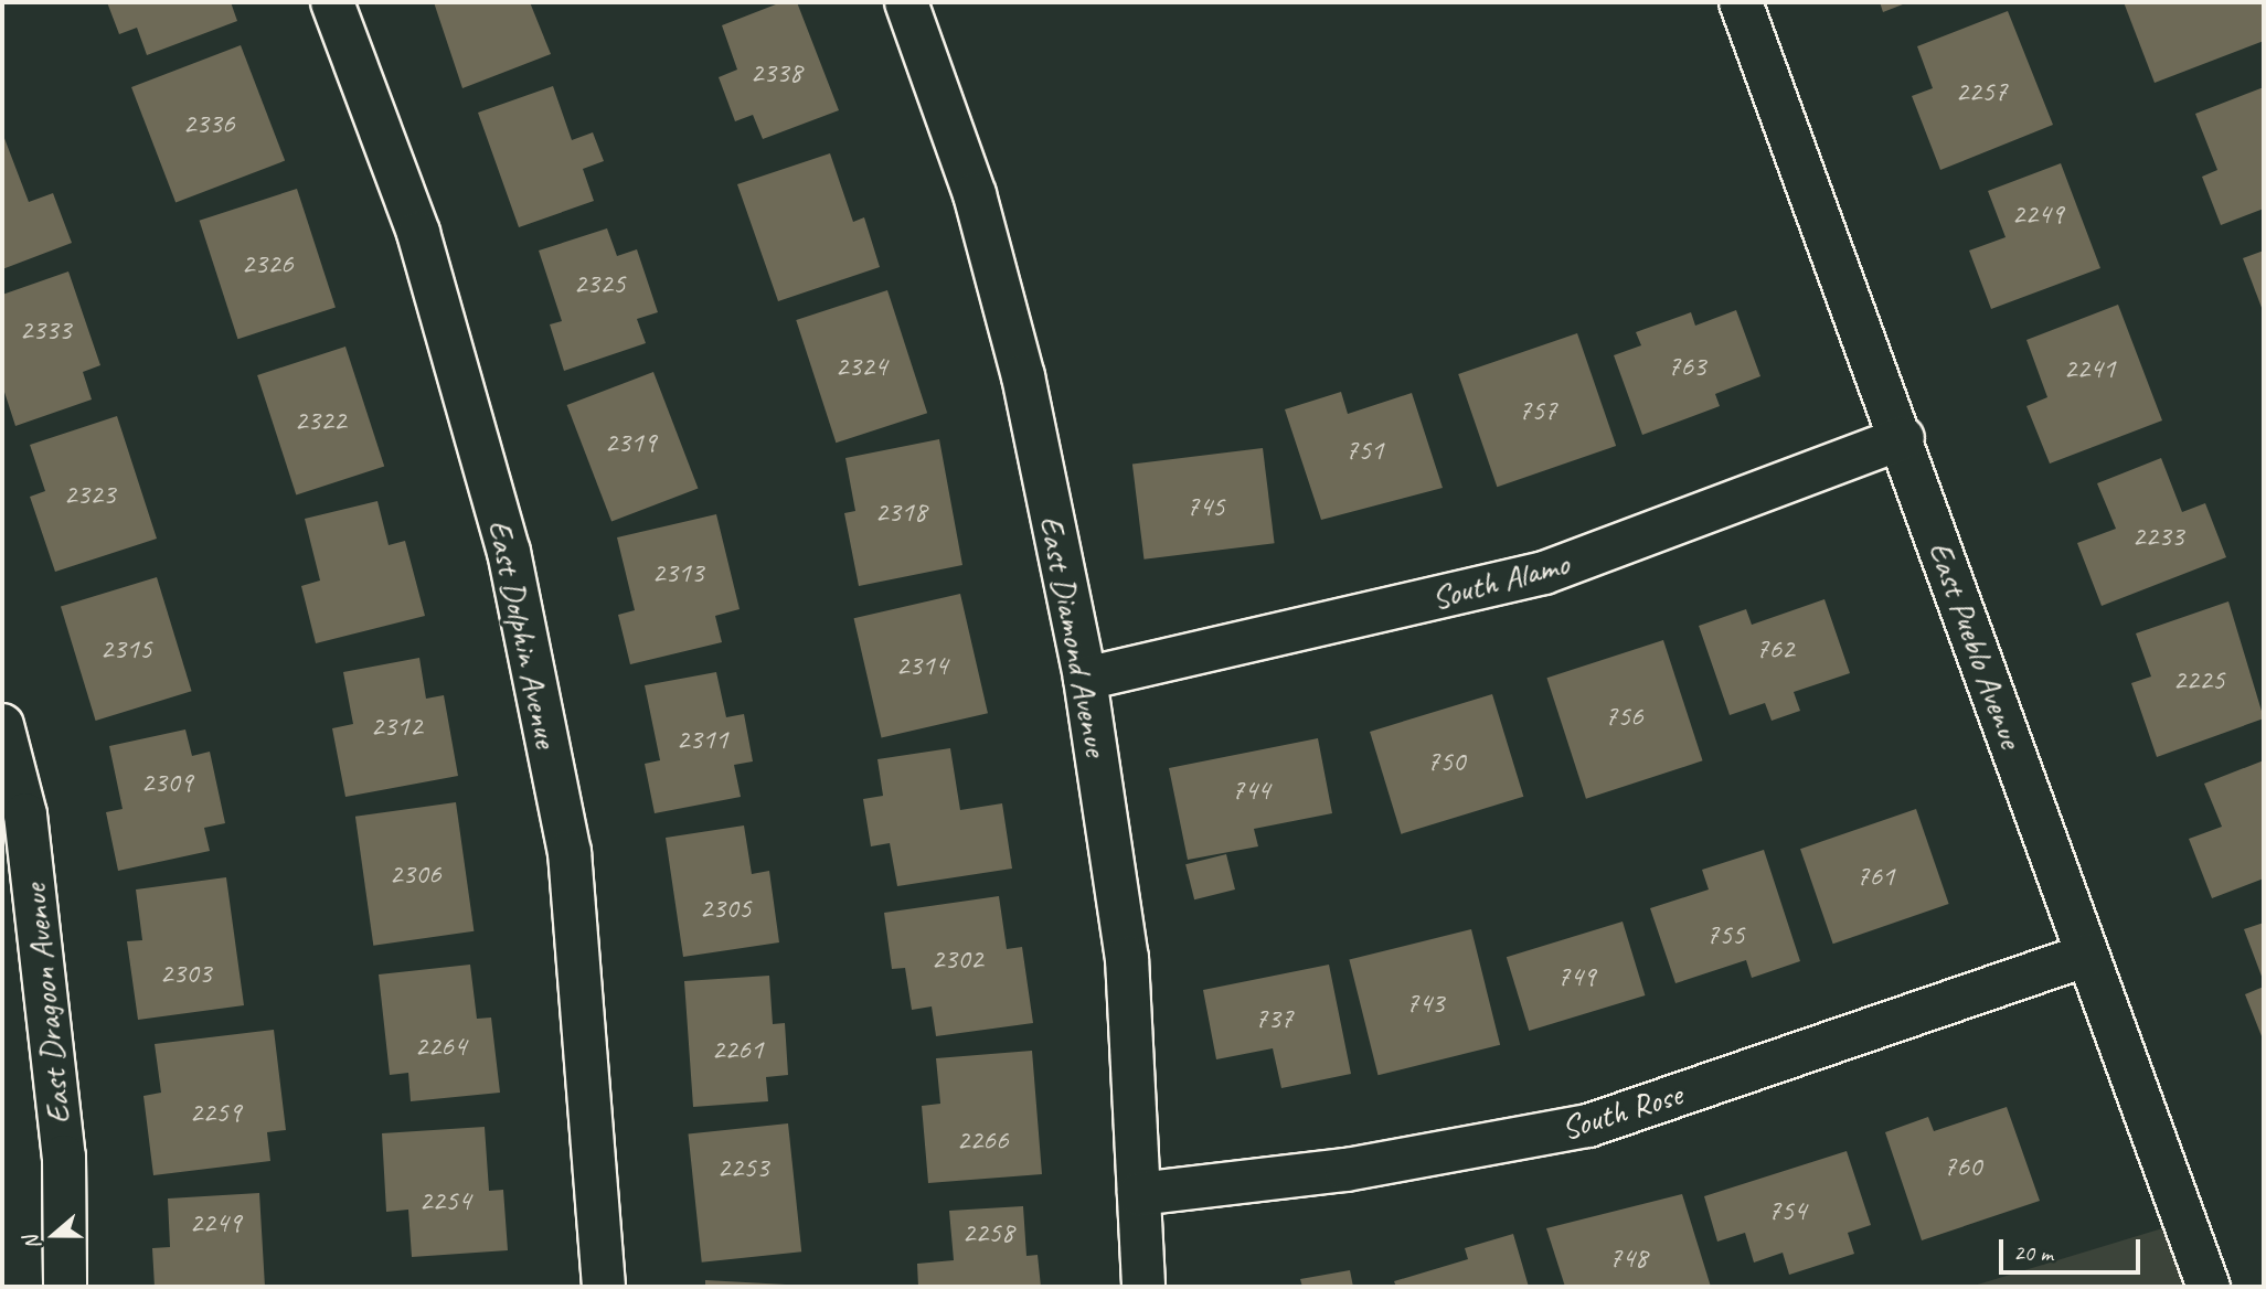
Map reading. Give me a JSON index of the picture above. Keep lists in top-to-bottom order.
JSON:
{
  "streets": {
    "street": [
      "South Alamo",
      "East Dolphin Avenue",
      "East Diamond Avenue",
      "East Pueblo Avenue",
      "East Dragoon Avenue",
      "South Rose"
    ]
  },
  "crossings": [
    ["South Alamo", "East Diamond Avenue"],
    ["South Alamo", "East Pueblo Avenue"],
    ["East Diamond Avenue", "South Rose"],
    ["East Pueblo Avenue", "South Rose"]
  ],
  "house_numbers": [
    "2338",
    "2257",
    "2336",
    "2249",
    "2326",
    "2325",
    "2333",
    "2324",
    "763",
    "2241",
    "757",
    "2322",
    "2319",
    "751",
    "2323",
    "745",
    "2318",
    "2233",
    "2313",
    "2315",
    "762",
    "2314",
    "2225",
    "756",
    "2312",
    "2311",
    "750",
    "2309",
    "744",
    "2306",
    "761",
    "2305",
    "755",
    "2302",
    "2303",
    "749",
    "743",
    "737",
    "2264",
    "2261",
    "2259",
    "2266",
    "760",
    "2253",
    "2254",
    "754",
    "2249",
    "2258",
    "748"
  ],
  "scale_bar": "20 m",
  "north": "left"
}
